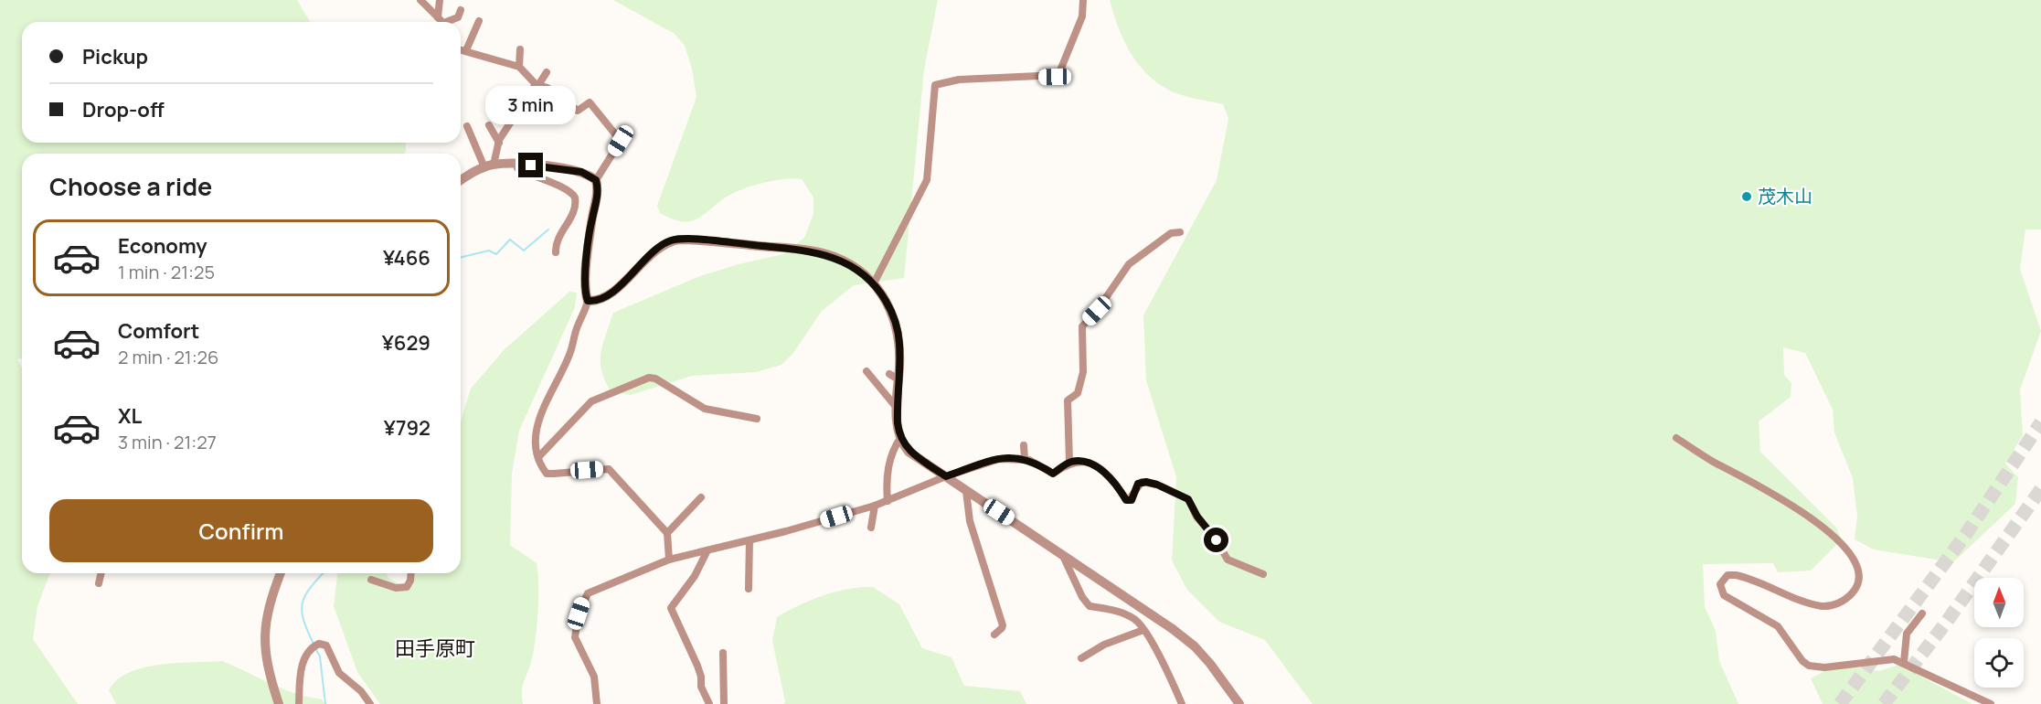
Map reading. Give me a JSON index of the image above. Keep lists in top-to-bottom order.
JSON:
{
  "districts": ["田手原町"],
  "places": ["茂木山"],
  "north": "top",
  "page": {
    "banner": ["Pickup", "Drop-off"],
    "bubble": "3 min",
    "heading": "Choose a ride",
    "list": [
      {
        "name": "Economy",
        "note": "1 min · 21:25",
        "value": "¥466"
      },
      {
        "name": "Comfort",
        "note": "2 min · 21:26",
        "value": "¥629"
      },
      {
        "name": "XL",
        "note": "3 min · 21:27",
        "value": "¥792"
      }
    ],
    "buttons": "Confirm"
  }
}
